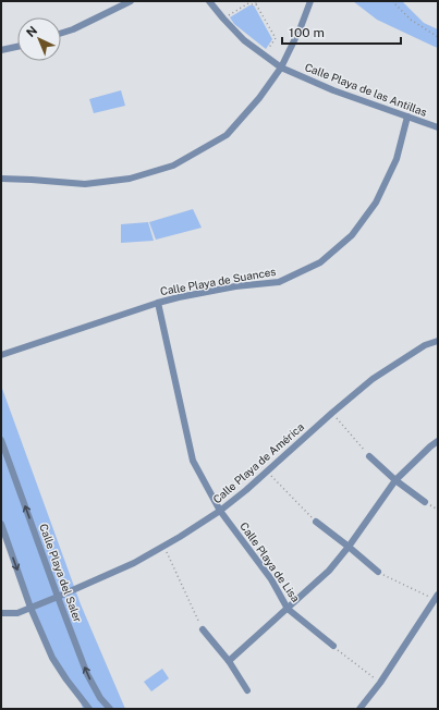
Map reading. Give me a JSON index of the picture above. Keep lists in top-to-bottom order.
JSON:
{
  "streets": {
    "street": [
      "Calle Playa de las Antillas",
      "Calle Playa de Suances",
      "Calle Playa de América",
      "Calle Playa de Lisa",
      "Calle Playa del Saler"
    ]
  },
  "crossings": [
    ["Calle Playa de las Antillas", "Calle Playa de Suances"],
    ["Calle Playa de Suances", "Calle Playa de Lisa"],
    ["Calle Playa de América", "Calle Playa de Lisa"],
    ["Calle Playa de América", "Calle Playa del Saler"]
  ],
  "scale_bar": "100 m",
  "north": "top left"
}
